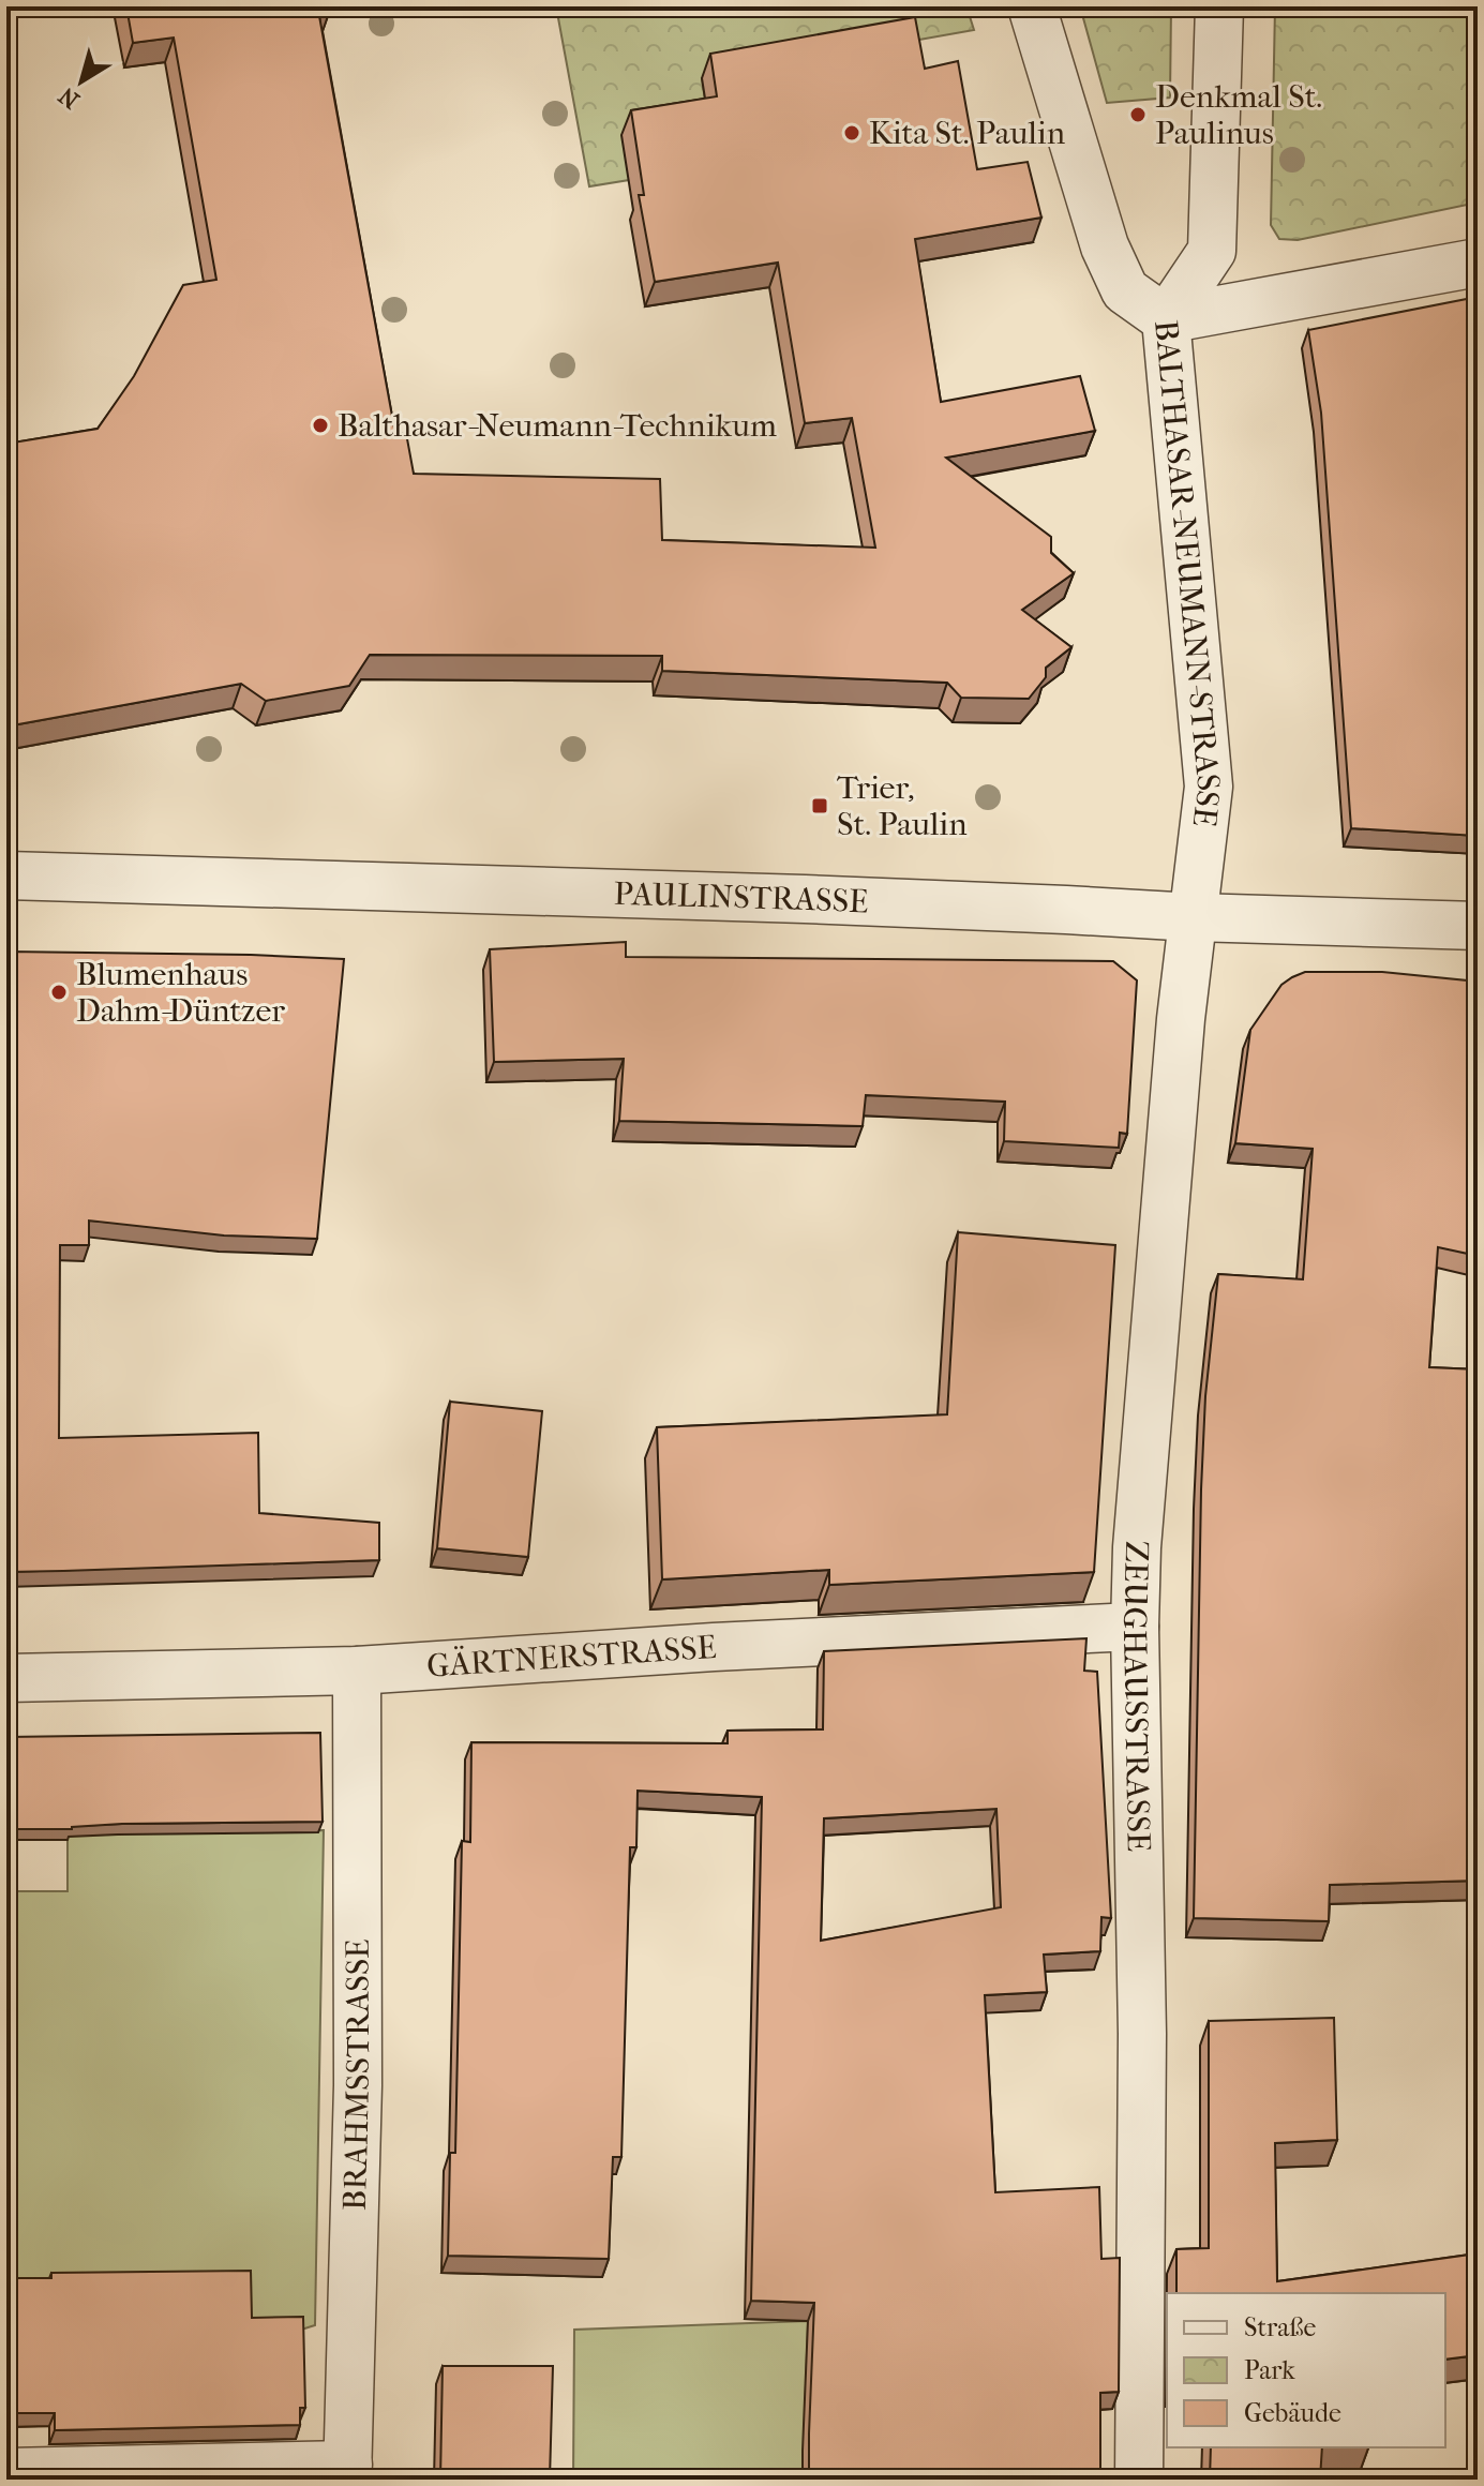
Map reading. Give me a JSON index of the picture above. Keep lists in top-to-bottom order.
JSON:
{
  "streets": {
    "street": [
      "BALTHASAR-NEUMANN-STRASSE",
      "PAULINSTRASSE",
      "GÄRTNERSTRASSE",
      "ZEUGHAUSSTRASSE",
      "BRAHMSSTRASSE"
    ]
  },
  "crossings": [
    ["BALTHASAR-NEUMANN-STRASSE", "PAULINSTRASSE"],
    ["BALTHASAR-NEUMANN-STRASSE", "ZEUGHAUSSTRASSE"],
    ["PAULINSTRASSE", "ZEUGHAUSSTRASSE"],
    ["GÄRTNERSTRASSE", "ZEUGHAUSSTRASSE"],
    ["GÄRTNERSTRASSE", "BRAHMSSTRASSE"]
  ],
  "places": {
    "other": [
      "Denkmal St. Paulinus",
      "Kita St. Paulin",
      "Balthasar-Neumann-Technikum",
      "Blumenhaus Dahm-Düntzer"
    ],
    "transit": ["Trier, St. Paulin"]
  },
  "legend": ["Straße", "Park", "Gebäude"],
  "north": "bottom left"
}
